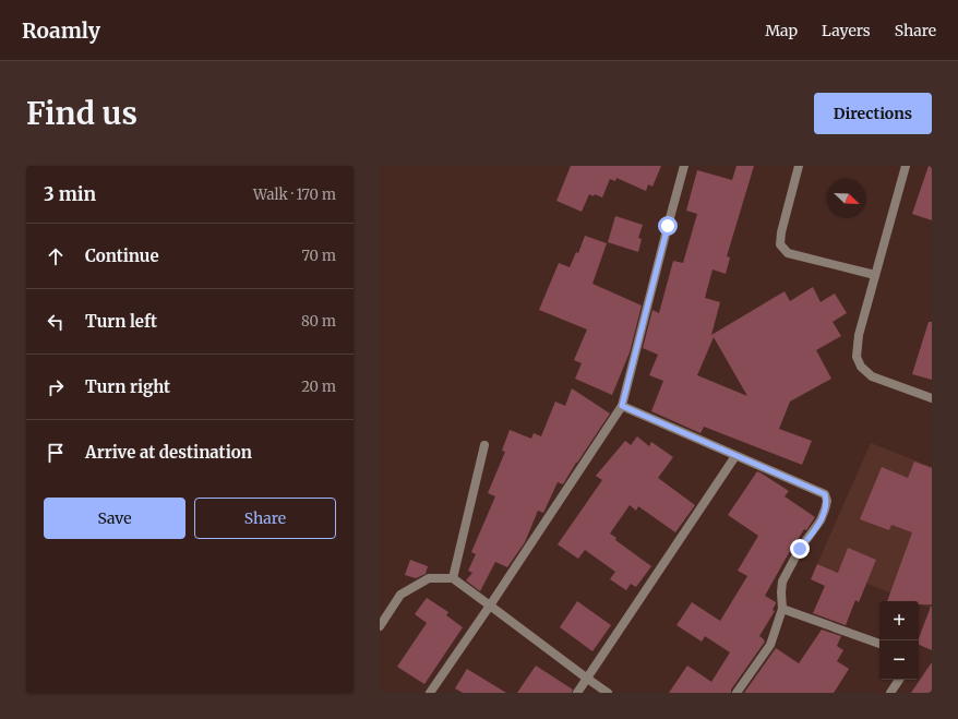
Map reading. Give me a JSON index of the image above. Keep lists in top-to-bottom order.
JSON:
{
  "north": "bottom right",
  "page": {
    "header": "Roamly",
    "nav": ["Map", "Layers", "Share"],
    "buttons": [
      "Directions",
      ["Save", "Share"]
    ],
    "title": "Find us",
    "heading": ["3 min", "Walk · 170 m"],
    "list": [
      ["Continue", "70 m"],
      ["Turn left", "80 m"],
      ["Turn right", "20 m"],
      "Arrive at destination"
    ],
    "map_buttons": ["+", "−"]
  }
}
